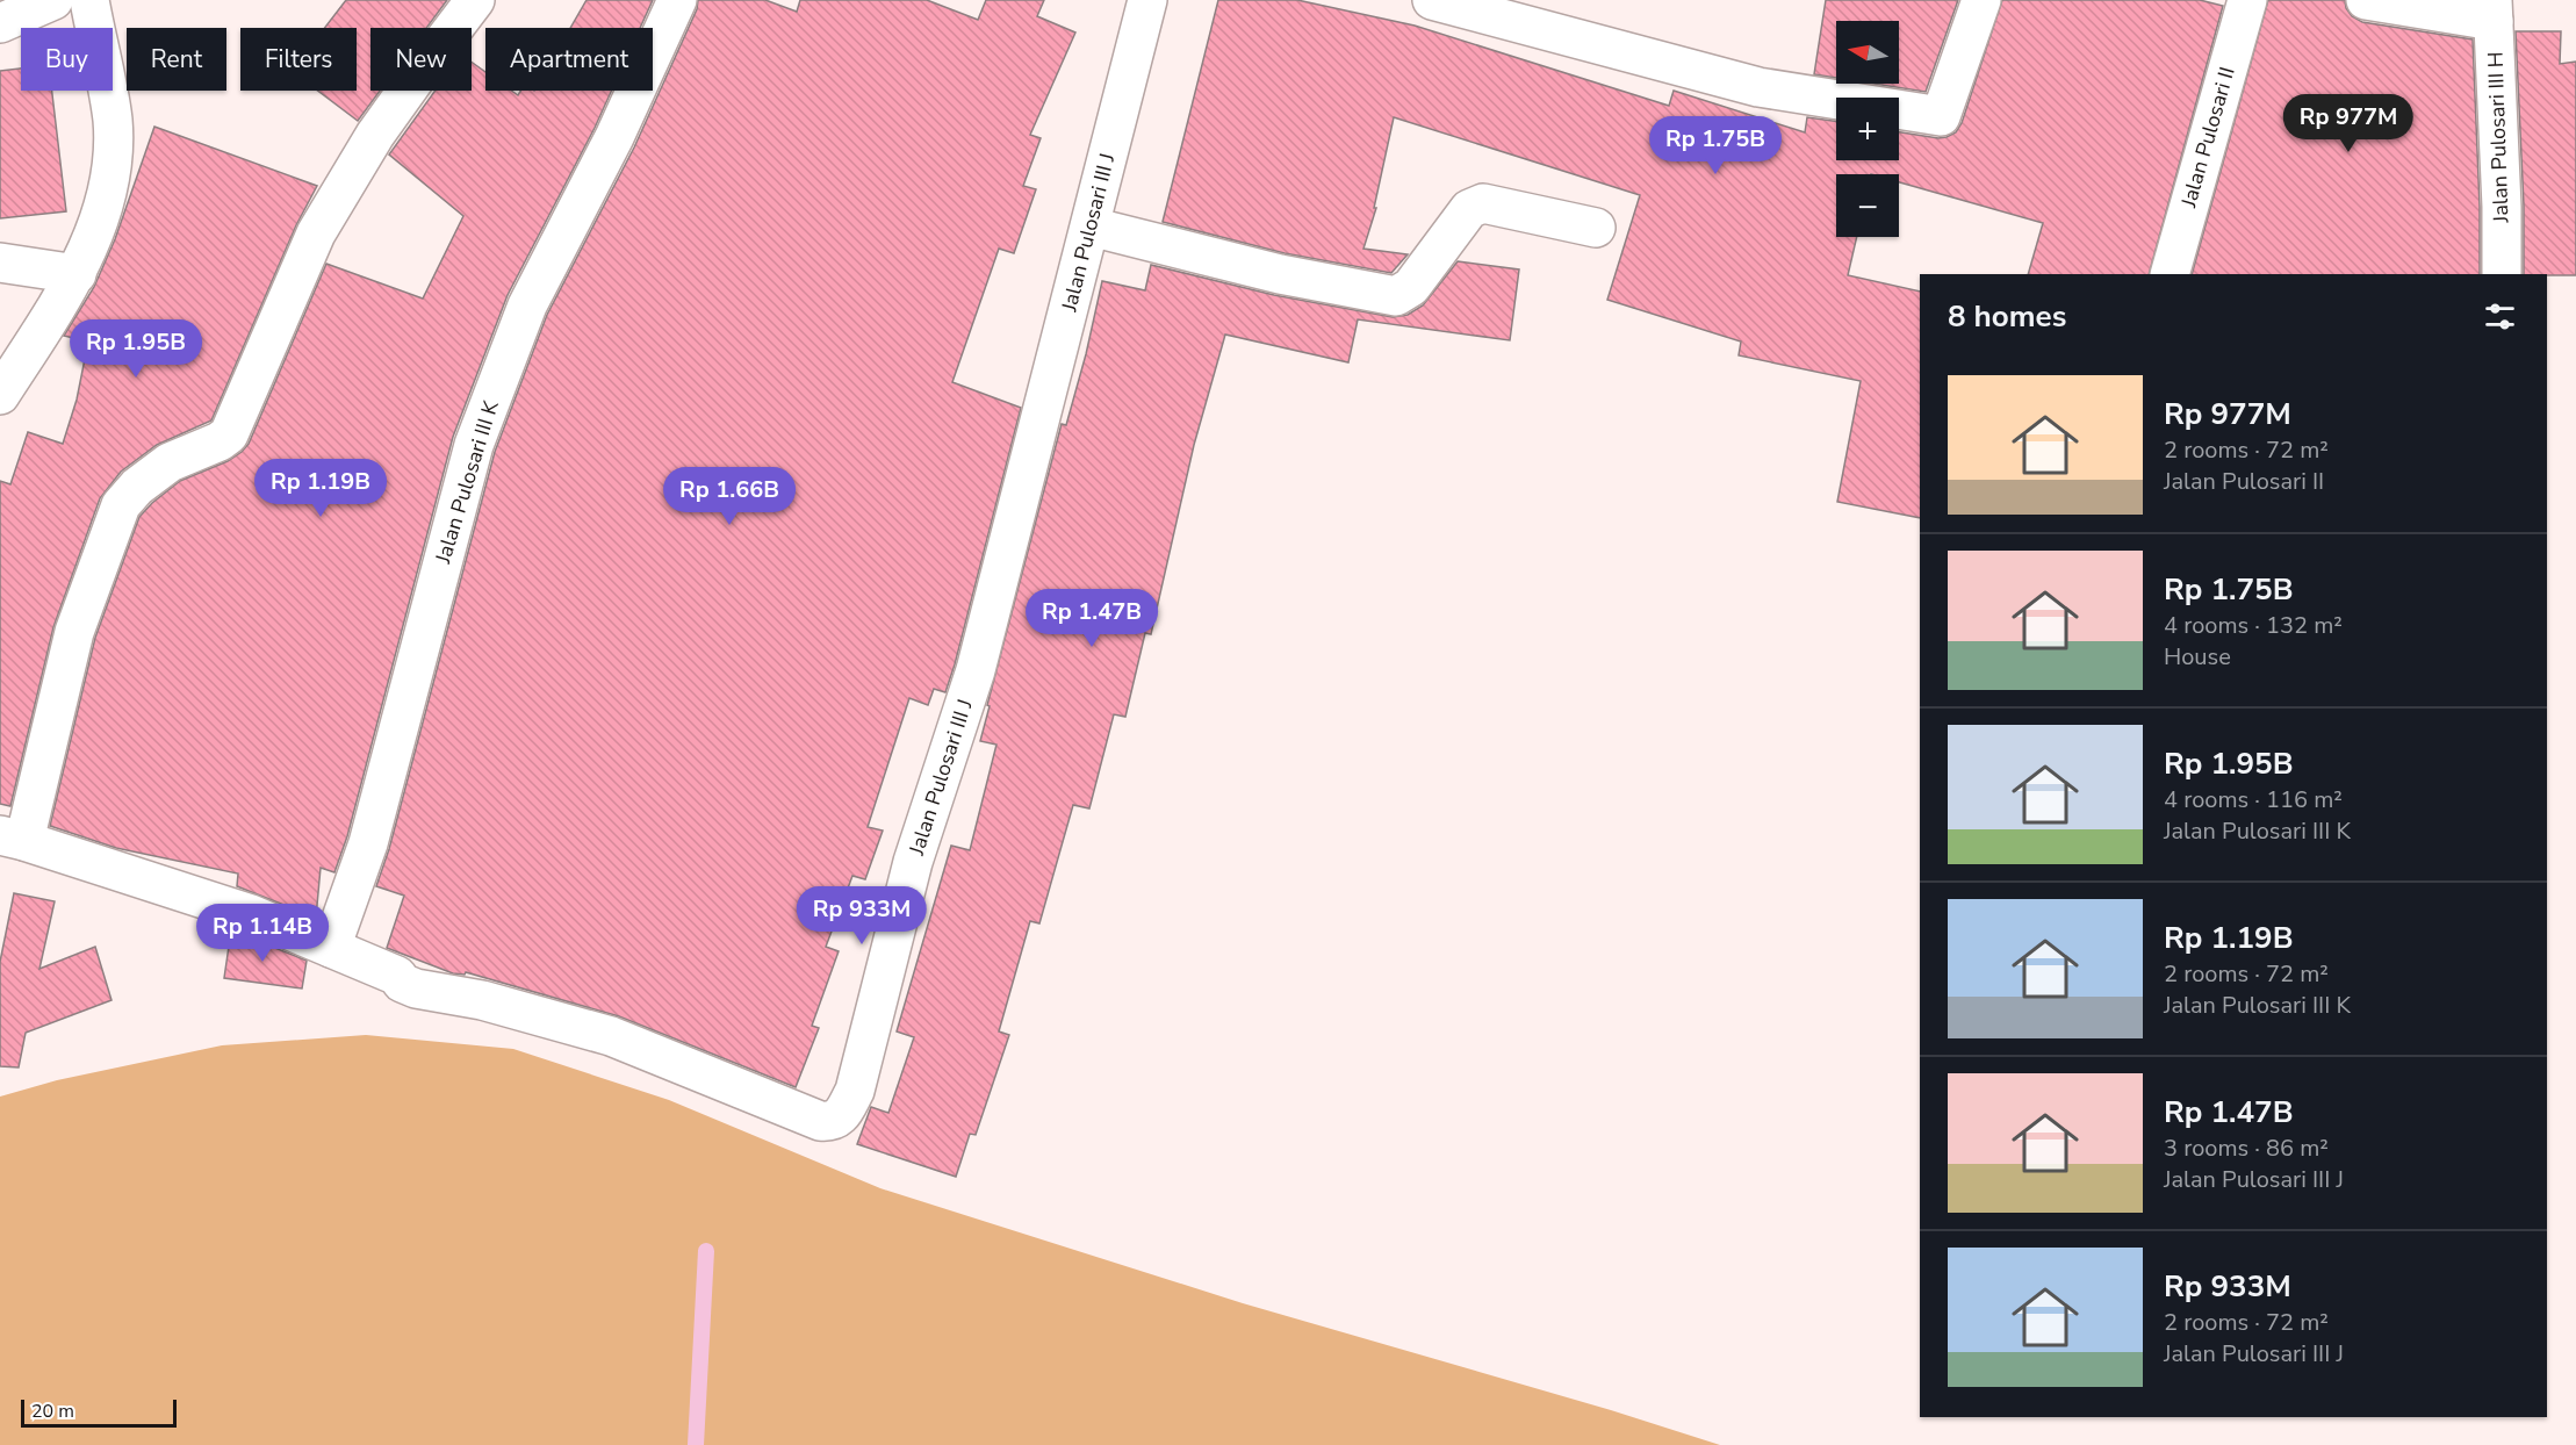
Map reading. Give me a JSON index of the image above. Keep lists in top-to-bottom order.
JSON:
{
  "streets": {
    "street": [
      "Jalan Pulosari II",
      "Jalan Pulosari III H",
      "Jalan Pulosari III J",
      "Jalan Pulosari III K"
    ]
  },
  "crossings": [
    ["Jalan Pulosari III J", "Jalan Pulosari III K"]
  ],
  "scale_bar": "20 m",
  "north": "left",
  "page": {
    "map_buttons": ["+", "−"],
    "chip": [
      "Buy",
      "Rent",
      "Filters",
      "New",
      "Apartment"
    ],
    "price": [
      "Rp 977M",
      "Rp 1.75B",
      "Rp 1.95B",
      "Rp 1.19B",
      "Rp 1.66B",
      "Rp 1.47B",
      "Rp 933M",
      "Rp 1.14B"
    ],
    "heading": "8 homes",
    "list": [
      {
        "name": "Rp 977M",
        "note": "2 rooms · 72 m² · Jalan Pulosari II"
      },
      {
        "name": "Rp 1.75B",
        "note": "4 rooms · 132 m² · House"
      },
      {
        "name": "Rp 1.95B",
        "note": "4 rooms · 116 m² · Jalan Pulosari III K"
      },
      {
        "name": "Rp 1.19B",
        "note": "2 rooms · 72 m² · Jalan Pulosari III K"
      },
      {
        "name": "Rp 1.47B",
        "note": "3 rooms · 86 m² · Jalan Pulosari III J"
      },
      {
        "name": "Rp 933M",
        "note": "2 rooms · 72 m² · Jalan Pulosari III J"
      }
    ],
    "scale": "20 m"
  }
}
